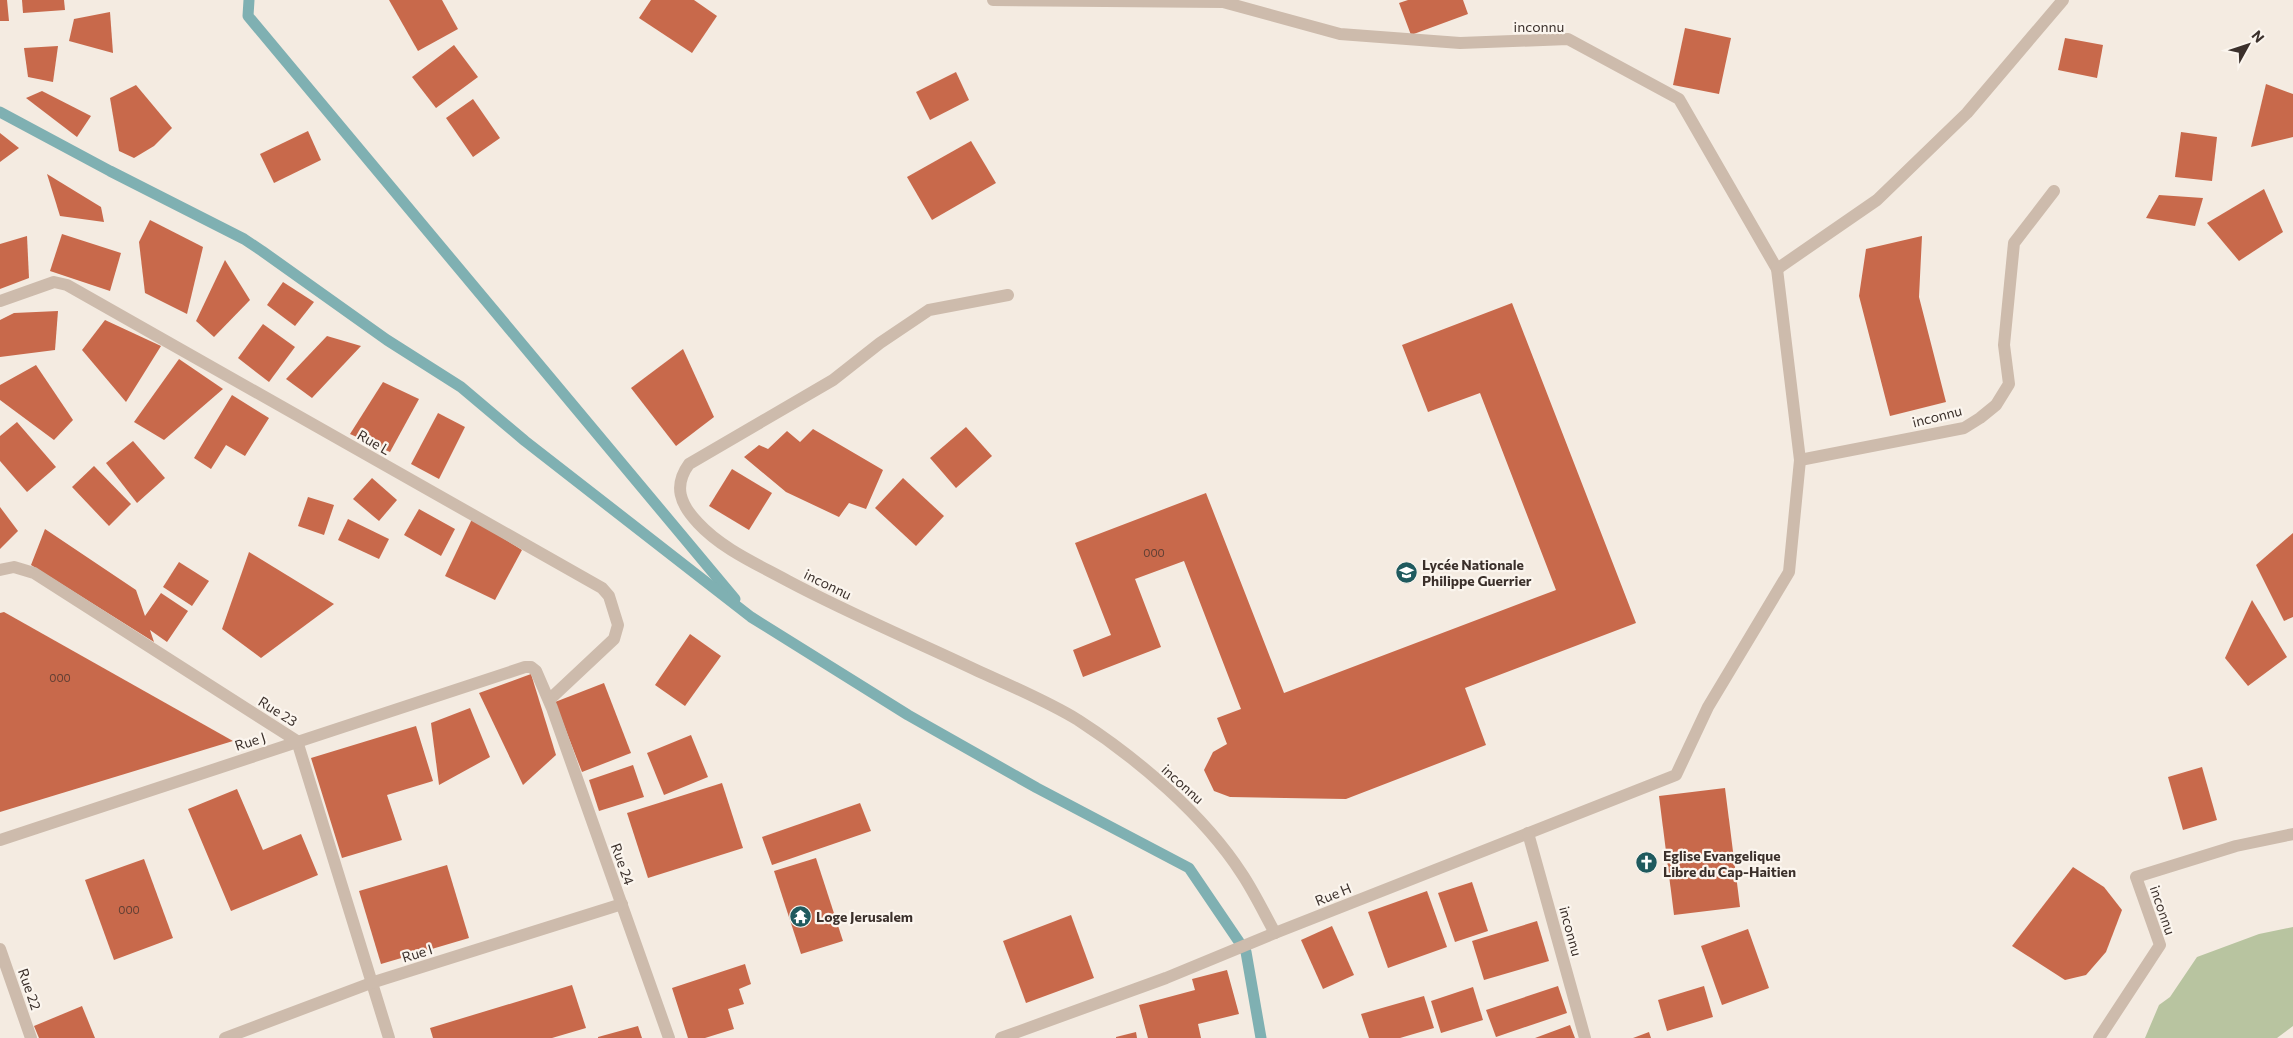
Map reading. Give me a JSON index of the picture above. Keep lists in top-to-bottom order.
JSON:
{
  "streets": {
    "street": [
      "inconnu",
      "Rue L",
      "Rue 23",
      "Rue J",
      "Rue 24",
      "Rue H",
      "Rue I",
      "Rue 22"
    ]
  },
  "crossings": [
    ["inconnu", "Rue H"],
    ["Rue L", "Rue J"],
    ["Rue L", "Rue 24"],
    ["Rue 23", "Rue J"],
    ["Rue 23", "Rue I"],
    ["Rue J", "Rue 24"],
    ["Rue 24", "Rue I"]
  ],
  "places": {
    "school or university": ["Lycée Nationale Philippe Guerrier"],
    "church": ["Eglise Evangelique Libre du Cap-Haitien"],
    "temple": ["Loge Jerusalem"]
  },
  "house_numbers": ["000", "000", "000"],
  "north": "top right"
}
